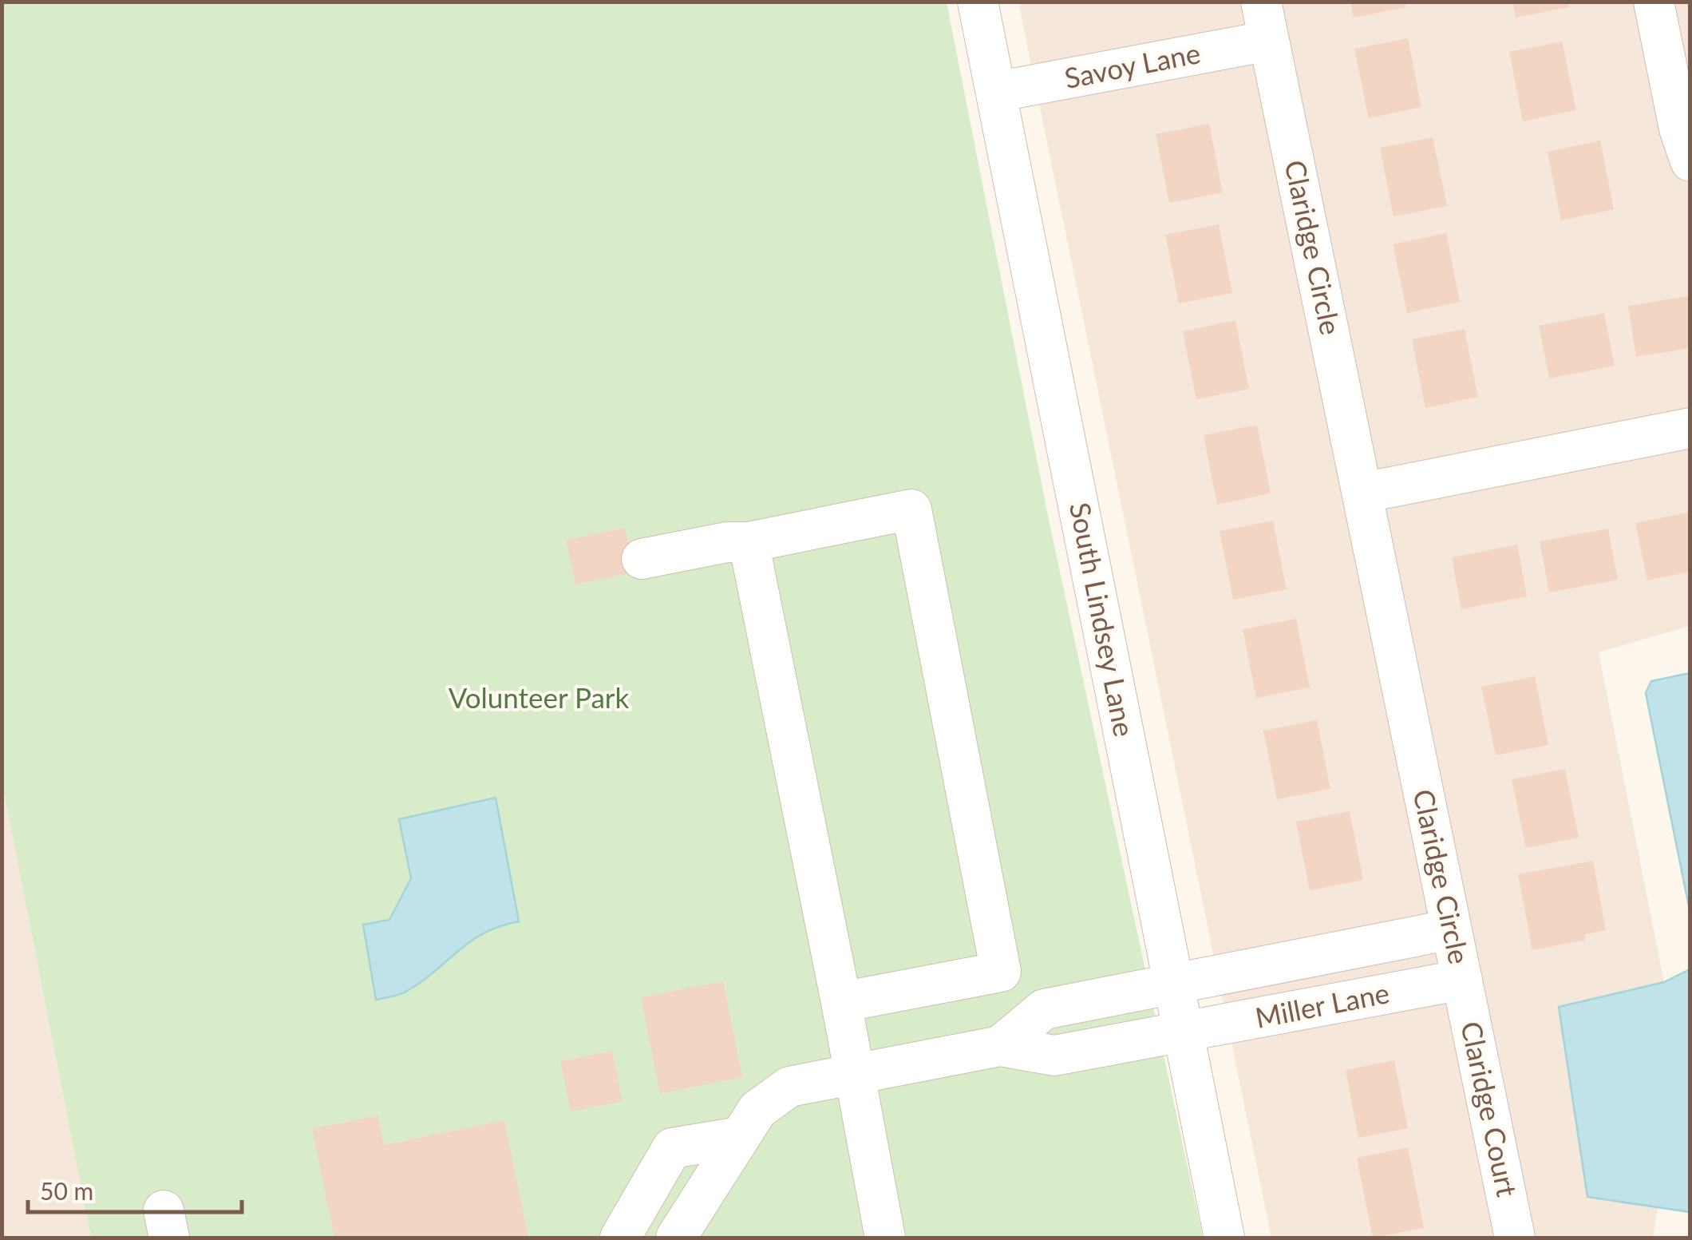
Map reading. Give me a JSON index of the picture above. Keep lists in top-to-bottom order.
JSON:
{
  "streets": {
    "street": [
      "Savoy Lane",
      "Claridge Circle",
      "South Lindsey Lane",
      "Miller Lane",
      "Claridge Court"
    ]
  },
  "crossings": [
    ["Savoy Lane", "Claridge Circle"],
    ["Savoy Lane", "South Lindsey Lane"],
    ["Claridge Circle", "Miller Lane"],
    ["Claridge Circle", "Claridge Court"],
    ["South Lindsey Lane", "Miller Lane"],
    ["Miller Lane", "Claridge Court"]
  ],
  "parks": ["Volunteer Park"],
  "scale_bar": "50 m"
}
